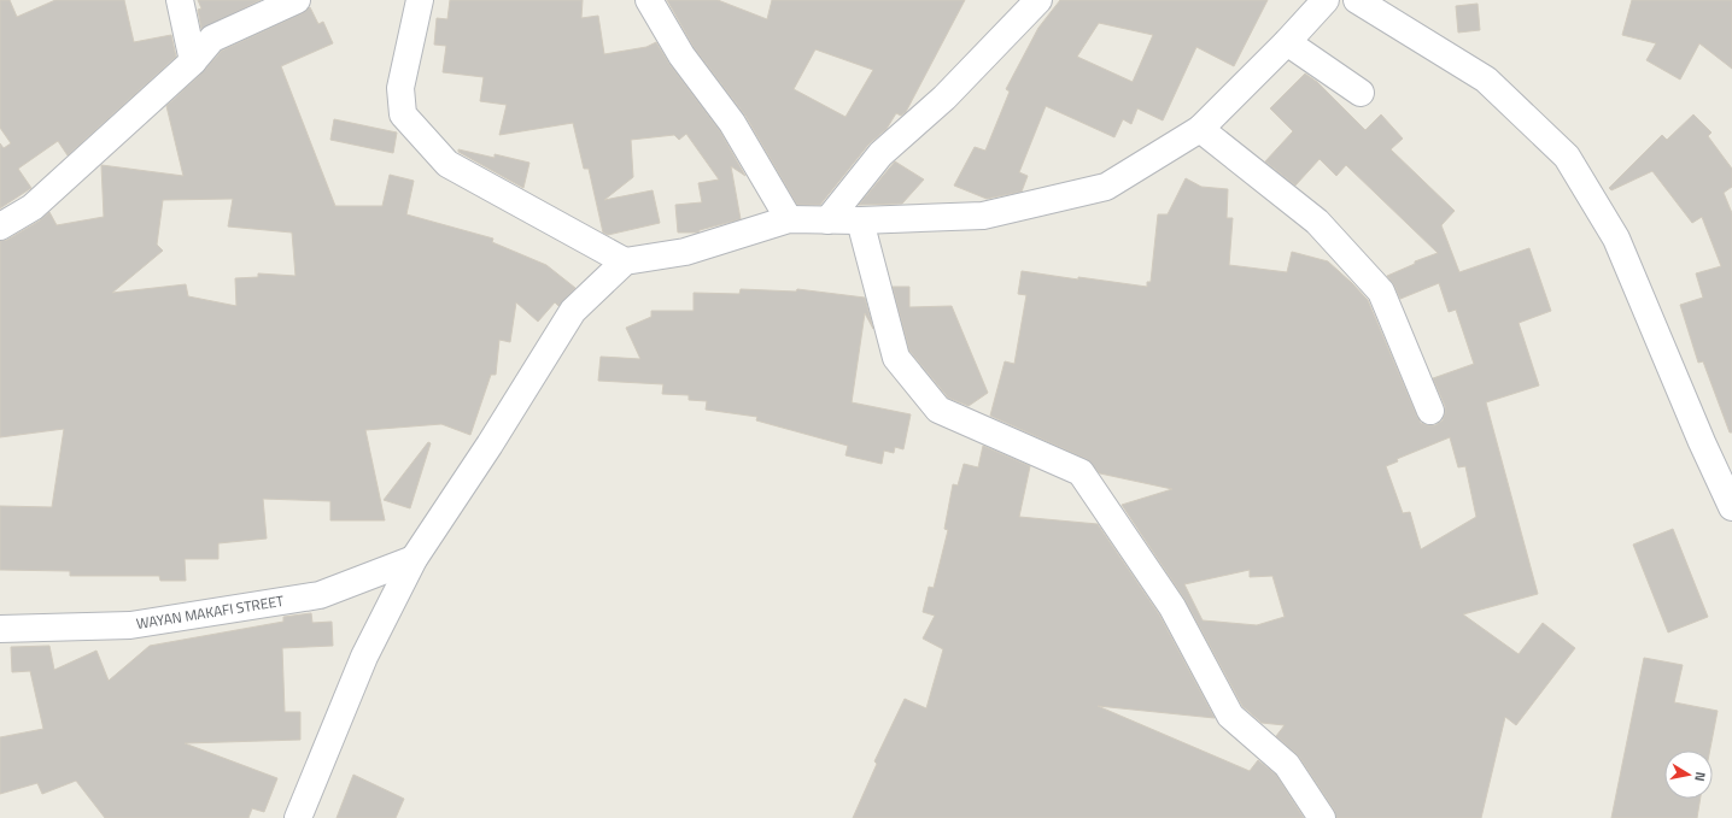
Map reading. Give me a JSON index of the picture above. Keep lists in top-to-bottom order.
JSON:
{
  "streets": {
    "street": ["WAYAN MAKAFI STREET"]
  },
  "north": "right"
}
